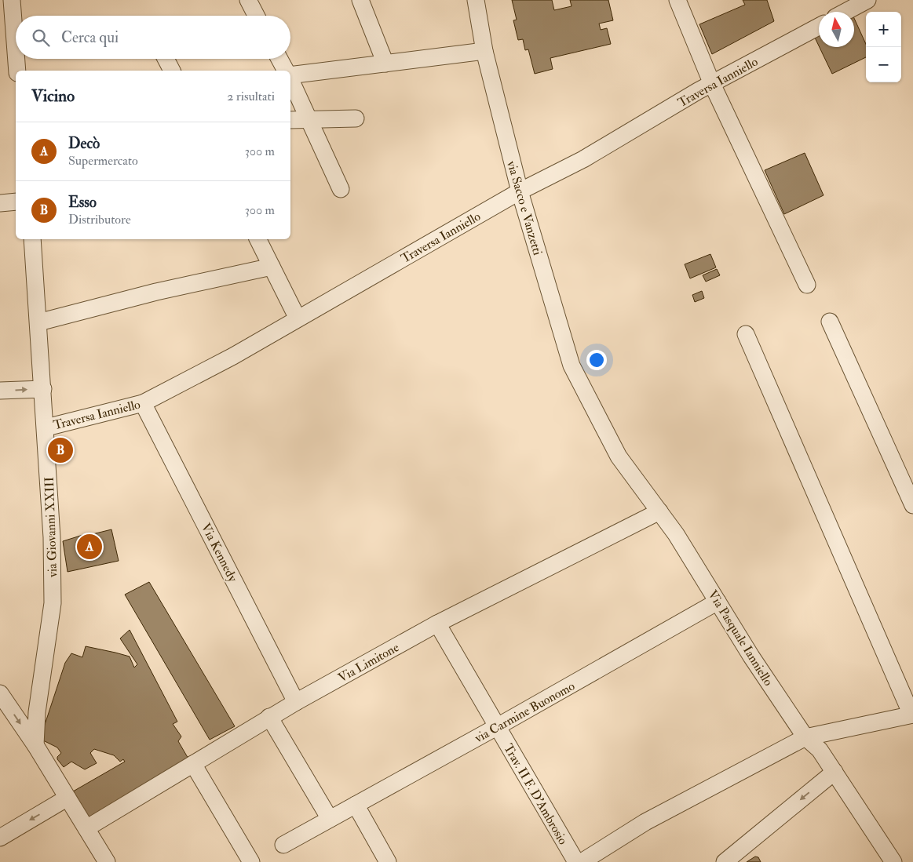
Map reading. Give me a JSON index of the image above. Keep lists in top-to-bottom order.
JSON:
{
  "streets": {
    "street": [
      "Traversa Ianniello",
      "via Sacco e Vanzetti",
      "via Giovanni XXIII",
      "Via Kennedy",
      "Via Pasquale Ianniello",
      "Via Limitone",
      "via Carmine Buonomo",
      "Trav. II F. D'Ambrosio"
    ]
  },
  "crossings": [
    ["Traversa Ianniello", "via Sacco e Vanzetti"],
    ["Traversa Ianniello", "via Giovanni XXIII"],
    ["Traversa Ianniello", "Via Kennedy"],
    ["via Sacco e Vanzetti", "Via Pasquale Ianniello"],
    ["Via Kennedy", "Via Limitone"],
    ["Via Pasquale Ianniello", "Via Limitone"],
    ["Via Pasquale Ianniello", "via Carmine Buonomo"],
    ["Via Limitone", "Trav. II F. D'Ambrosio"],
    ["via Carmine Buonomo", "Trav. II F. D'Ambrosio"]
  ],
  "north": "top",
  "page": {
    "map_buttons": ["+", "−"],
    "search": "Cerca qui",
    "heading": ["Vicino", "2 risultati"],
    "list": [
      {
        "mark": "A",
        "name": "Decò",
        "note": "Supermercato",
        "value": "300 m"
      },
      {
        "mark": "B",
        "name": "Esso",
        "note": "Distributore",
        "value": "300 m"
      }
    ],
    "pins": ["B", "A"]
  }
}
